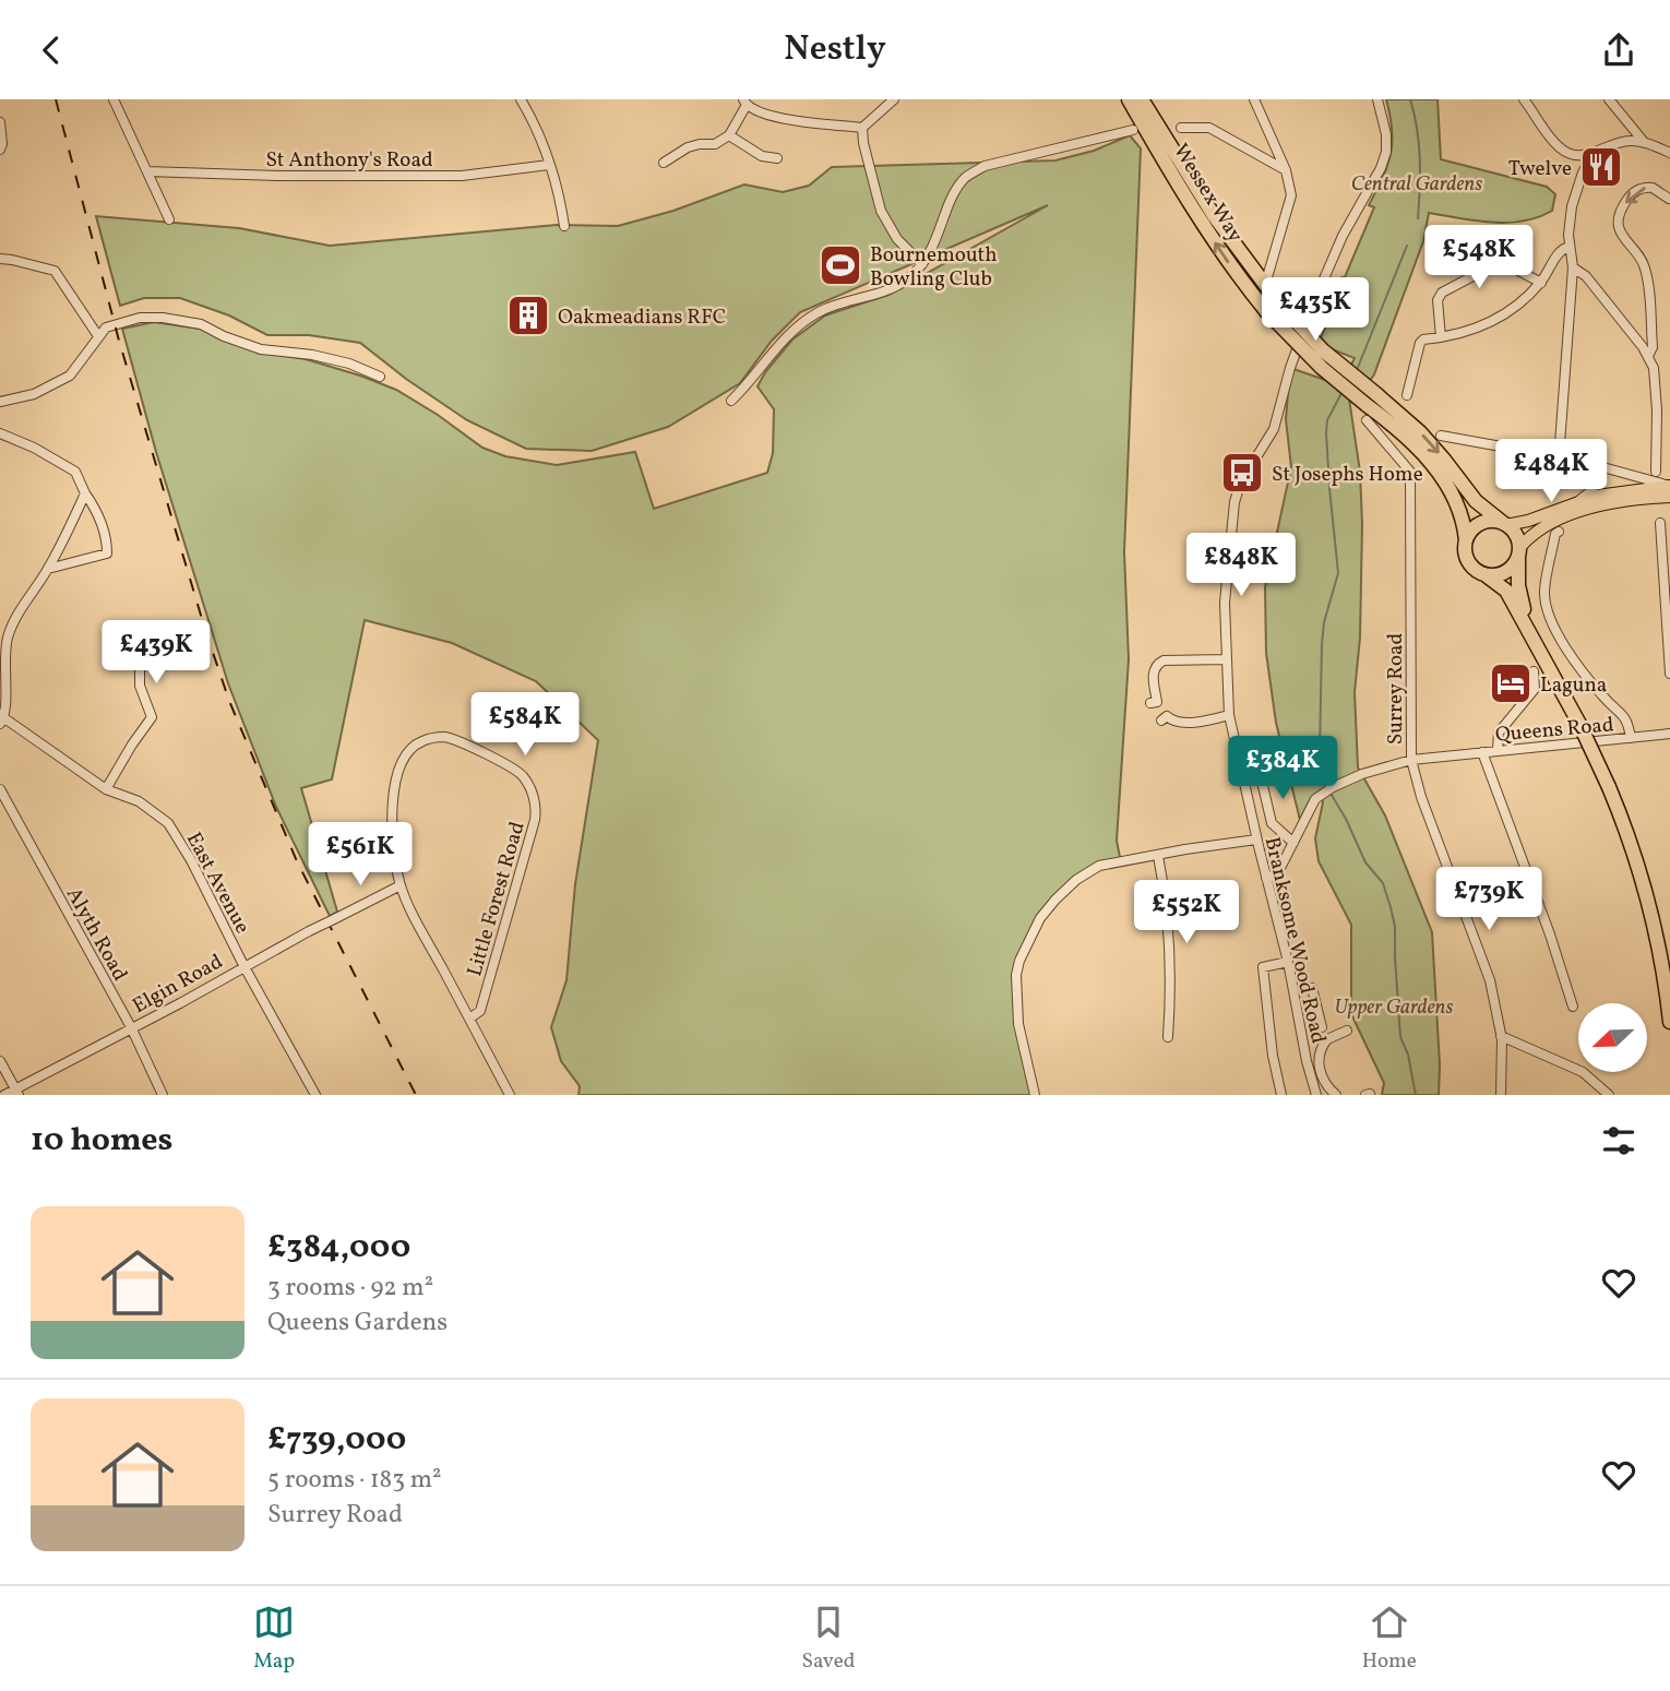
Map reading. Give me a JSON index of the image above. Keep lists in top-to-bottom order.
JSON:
{
  "streets": {
    "highway": ["Wessex Way"],
    "street": [
      "St Anthony's Road",
      "Surrey Road",
      "Queens Road",
      "East Avenue",
      "Little Forest Road",
      "Alyth Road",
      "Branksome Wood Road",
      "Elgin Road"
    ]
  },
  "crossings": [
    ["Surrey Road", "Queens Road"],
    ["Queens Road", "Branksome Wood Road"],
    ["East Avenue", "Elgin Road"],
    ["Little Forest Road", "Elgin Road"],
    ["Alyth Road", "Elgin Road"]
  ],
  "parks": ["Central Gardens", "Upper Gardens"],
  "places": {
    "restaurant": ["Twelve"],
    "sports": ["Bournemouth Bowling Club"],
    "building": ["Oakmeadians RFC"],
    "bus stop": ["St Josephs Home"],
    "hotel": ["Laguna"]
  },
  "north": "bottom left",
  "page": {
    "header": "Nestly",
    "price": [
      "£548K",
      "£435K",
      "£484K",
      "£848K",
      "£439K",
      "£584K",
      "£384K",
      "£561K",
      "£739K",
      "£552K"
    ],
    "heading": "10 homes",
    "list": [
      {
        "name": "£384,000",
        "note": "3 rooms · 92 m² · Queens Gardens"
      },
      {
        "name": "£739,000",
        "note": "5 rooms · 183 m² · Surrey Road"
      }
    ],
    "tabs": ["Map", "Saved", "Home"]
  }
}
